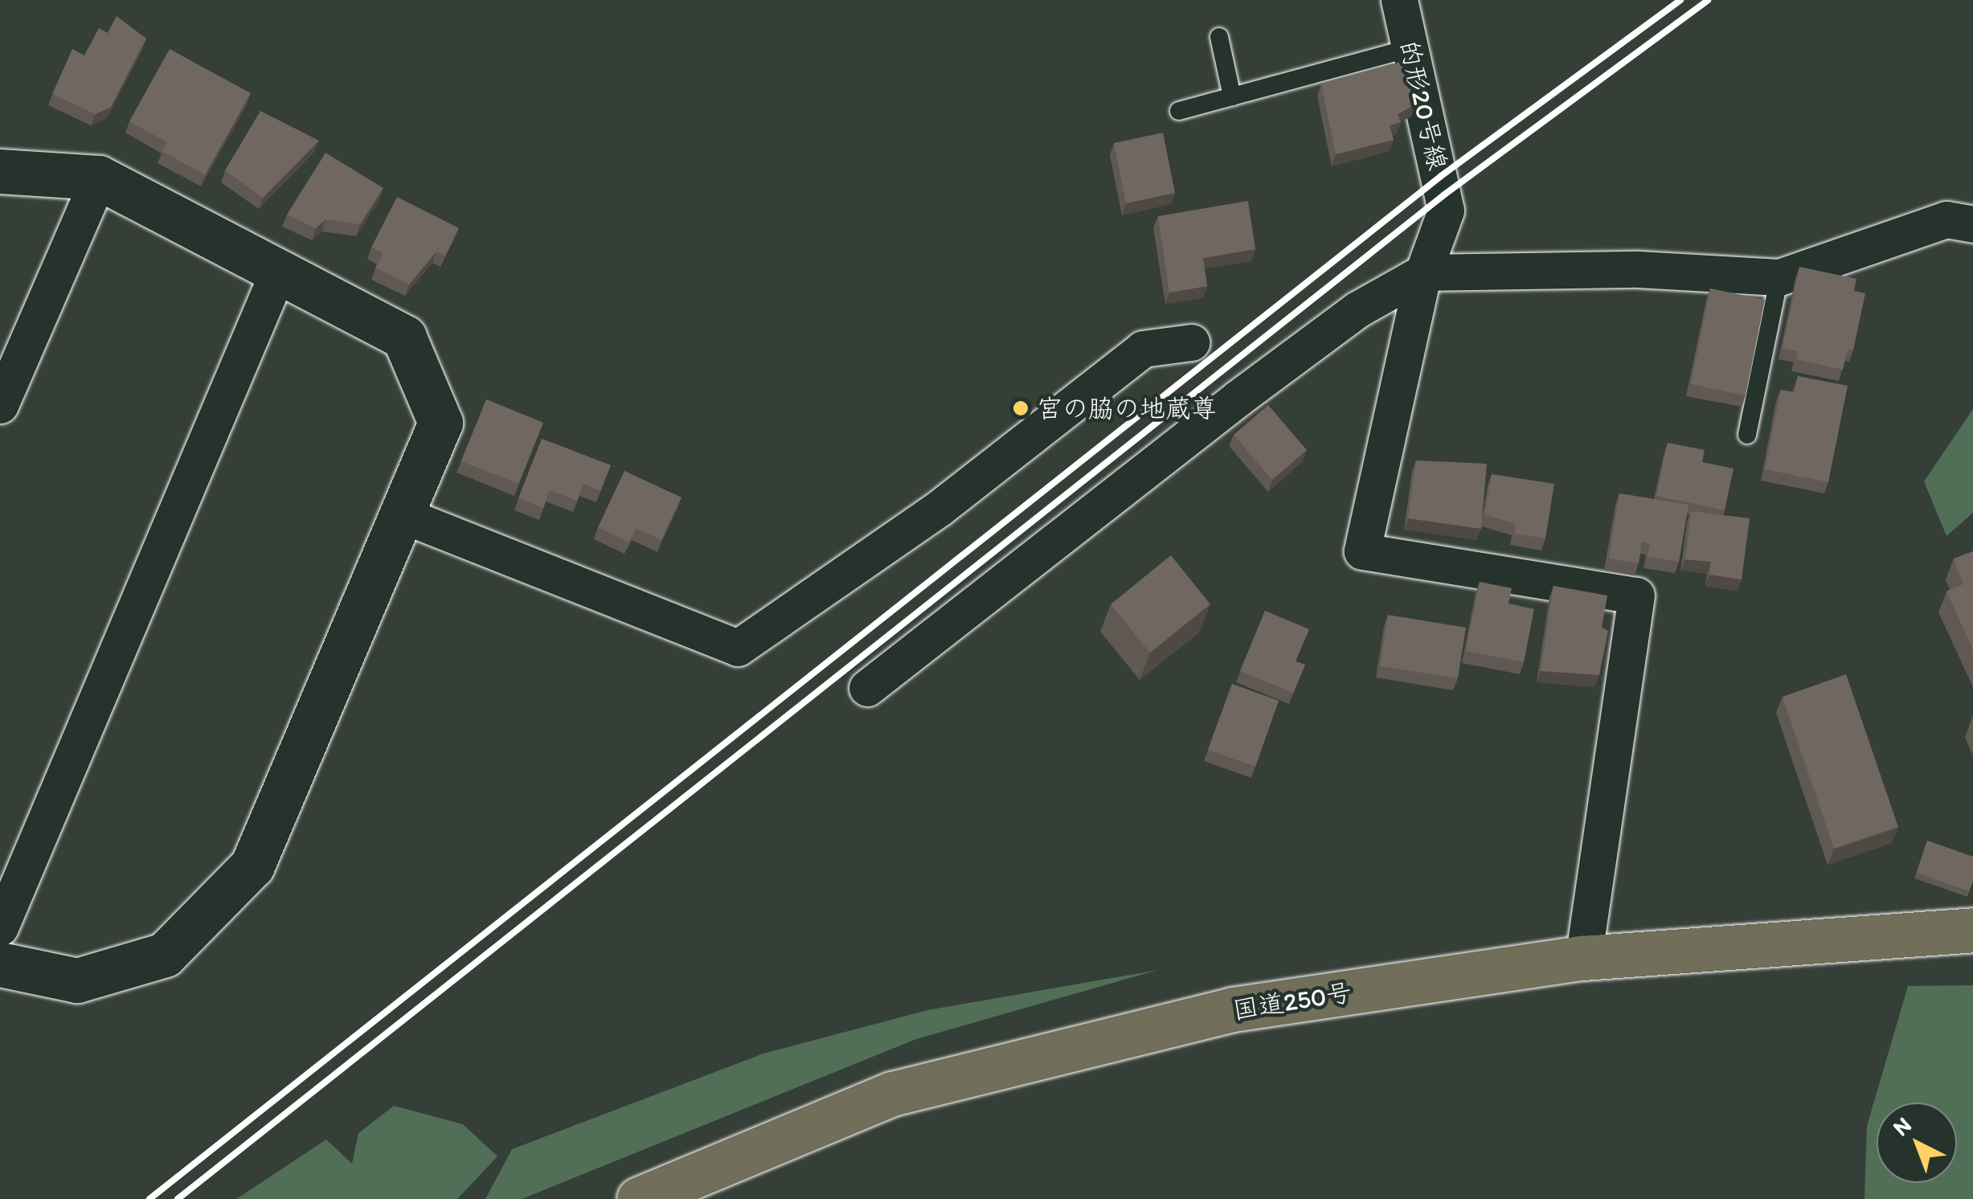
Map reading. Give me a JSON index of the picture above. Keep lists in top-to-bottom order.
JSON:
{
  "streets": {
    "highway": ["国道250号"],
    "street": ["的形20号線"]
  },
  "places": ["宮の脇の地蔵尊"],
  "north": "top left"
}
